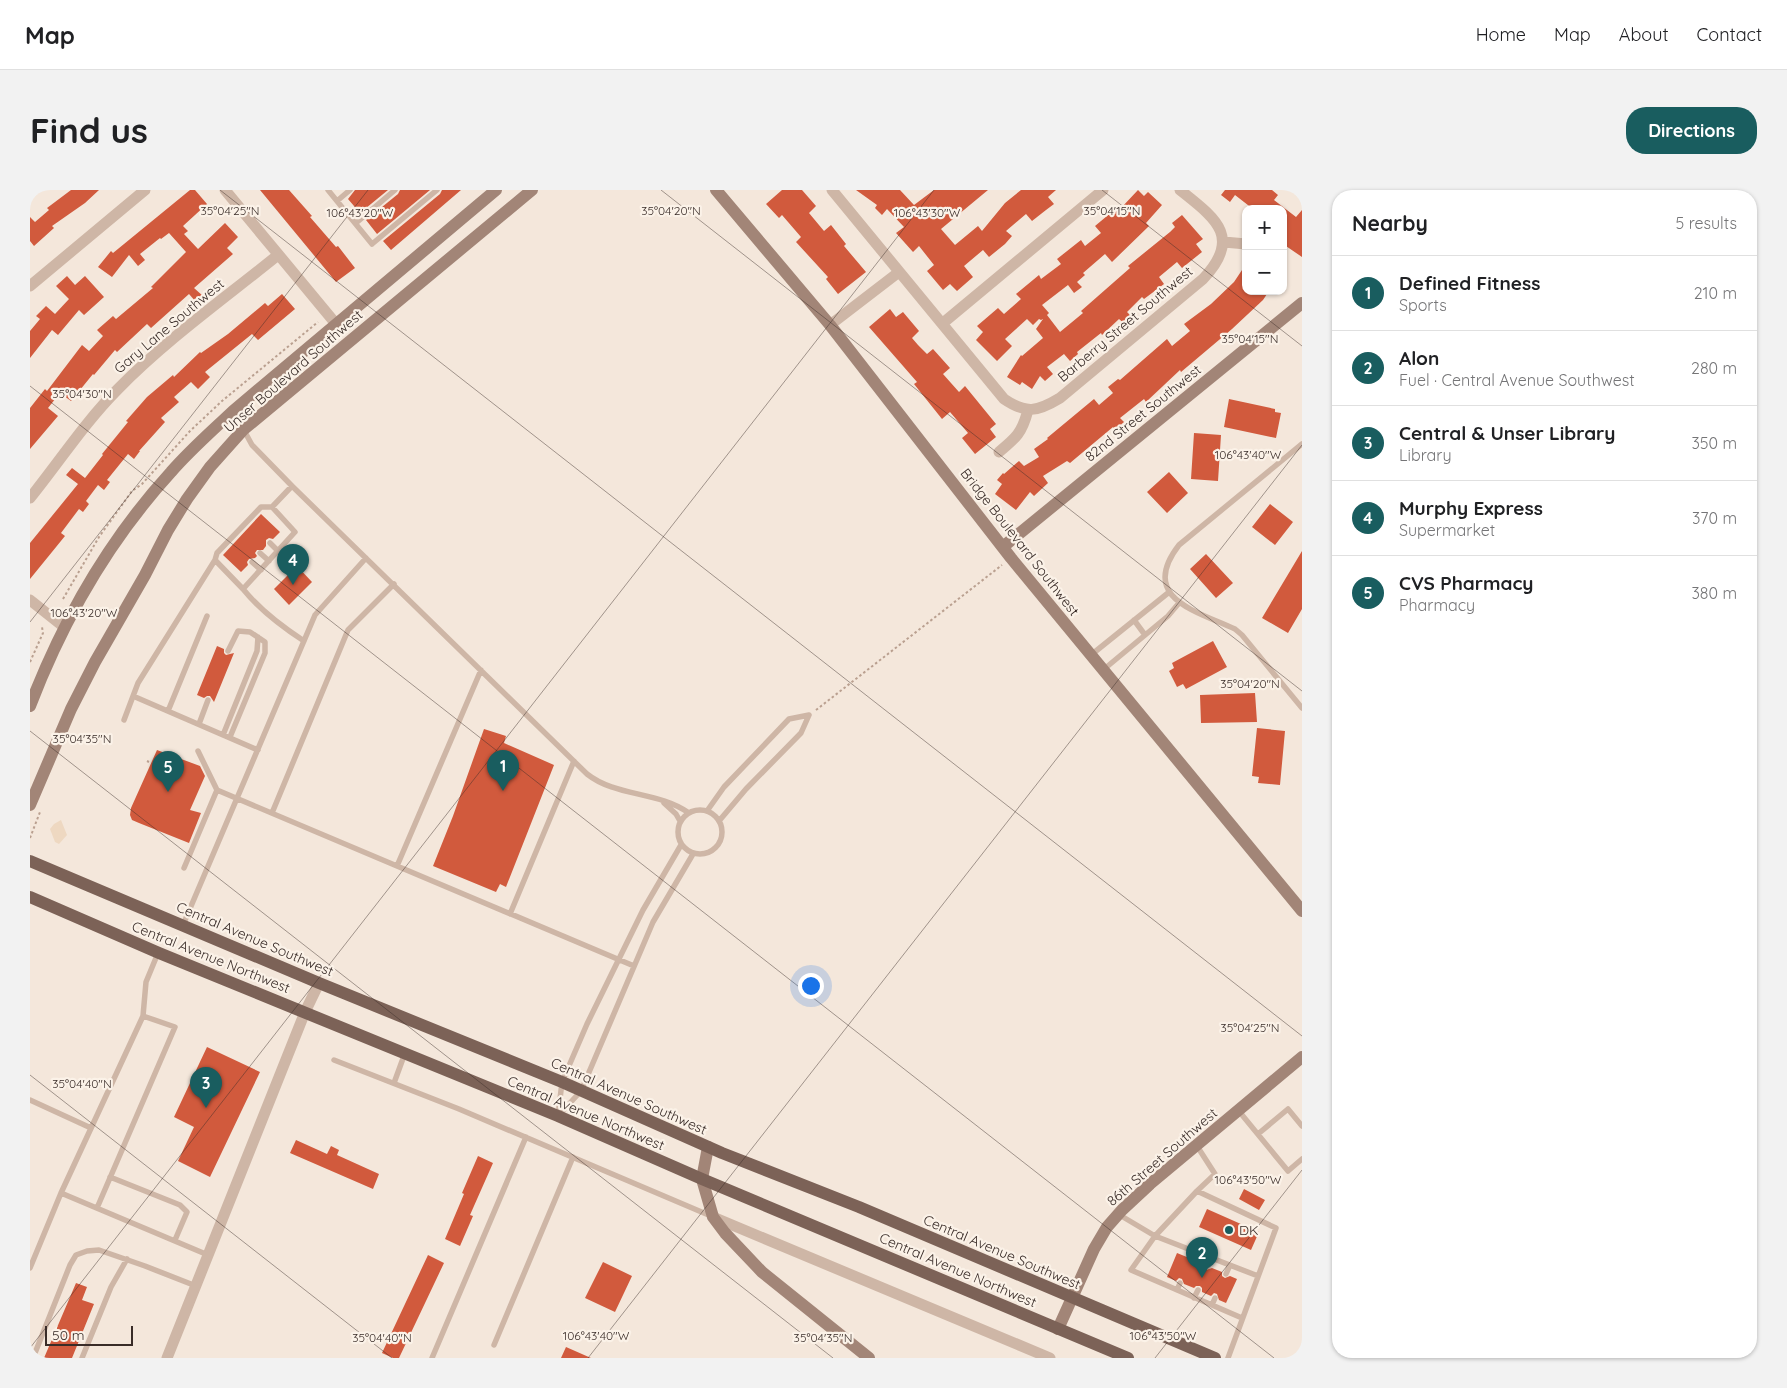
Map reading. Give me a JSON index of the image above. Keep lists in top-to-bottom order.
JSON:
{
  "streets": {
    "main road": ["Central Avenue Southwest", "Central Avenue Northwest"],
    "street": [
      "Barberry Street Southwest",
      "Gary Lane Southwest",
      "Unser Boulevard Southwest",
      "82nd Street Southwest",
      "Bridge Boulevard Southwest",
      "86th Street Southwest"
    ]
  },
  "crossings": [
    ["82nd Street Southwest", "Bridge Boulevard Southwest"],
    ["Central Avenue Southwest", "86th Street Southwest"],
    ["Central Avenue Northwest", "86th Street Southwest"]
  ],
  "places": ["DK"],
  "scale_bar": "50 m",
  "page": {
    "header": "Map",
    "nav": [
      "Home",
      "Map",
      "About",
      "Contact"
    ],
    "buttons": "Directions",
    "title": "Find us",
    "heading": ["Nearby", "5 results"],
    "map_buttons": ["+", "−"],
    "list": [
      {
        "mark": "1",
        "name": "Defined Fitness",
        "note": "Sports",
        "value": "210 m"
      },
      {
        "mark": "2",
        "name": "Alon",
        "note": "Fuel · Central Avenue Southwest",
        "value": "280 m"
      },
      {
        "mark": "3",
        "name": "Central & Unser Library",
        "note": "Library",
        "value": "350 m"
      },
      {
        "mark": "4",
        "name": "Murphy Express",
        "note": "Supermarket",
        "value": "370 m"
      },
      {
        "mark": "5",
        "name": "CVS Pharmacy",
        "note": "Pharmacy",
        "value": "380 m"
      }
    ],
    "pins": [
      "4",
      "1",
      "5",
      "3",
      "2"
    ],
    "scale": "50 m"
  },
  "coordinates": [
    "35°04'25\"N",
    "35°04'15\"N",
    "35°04'20\"N",
    "106°43'20\"W",
    "106°43'30\"W",
    "35°04'30\"N",
    "106°43'40\"W",
    "35°04'35\"N",
    "35°04'40\"N",
    "106°43'50\"W"
  ]
}
